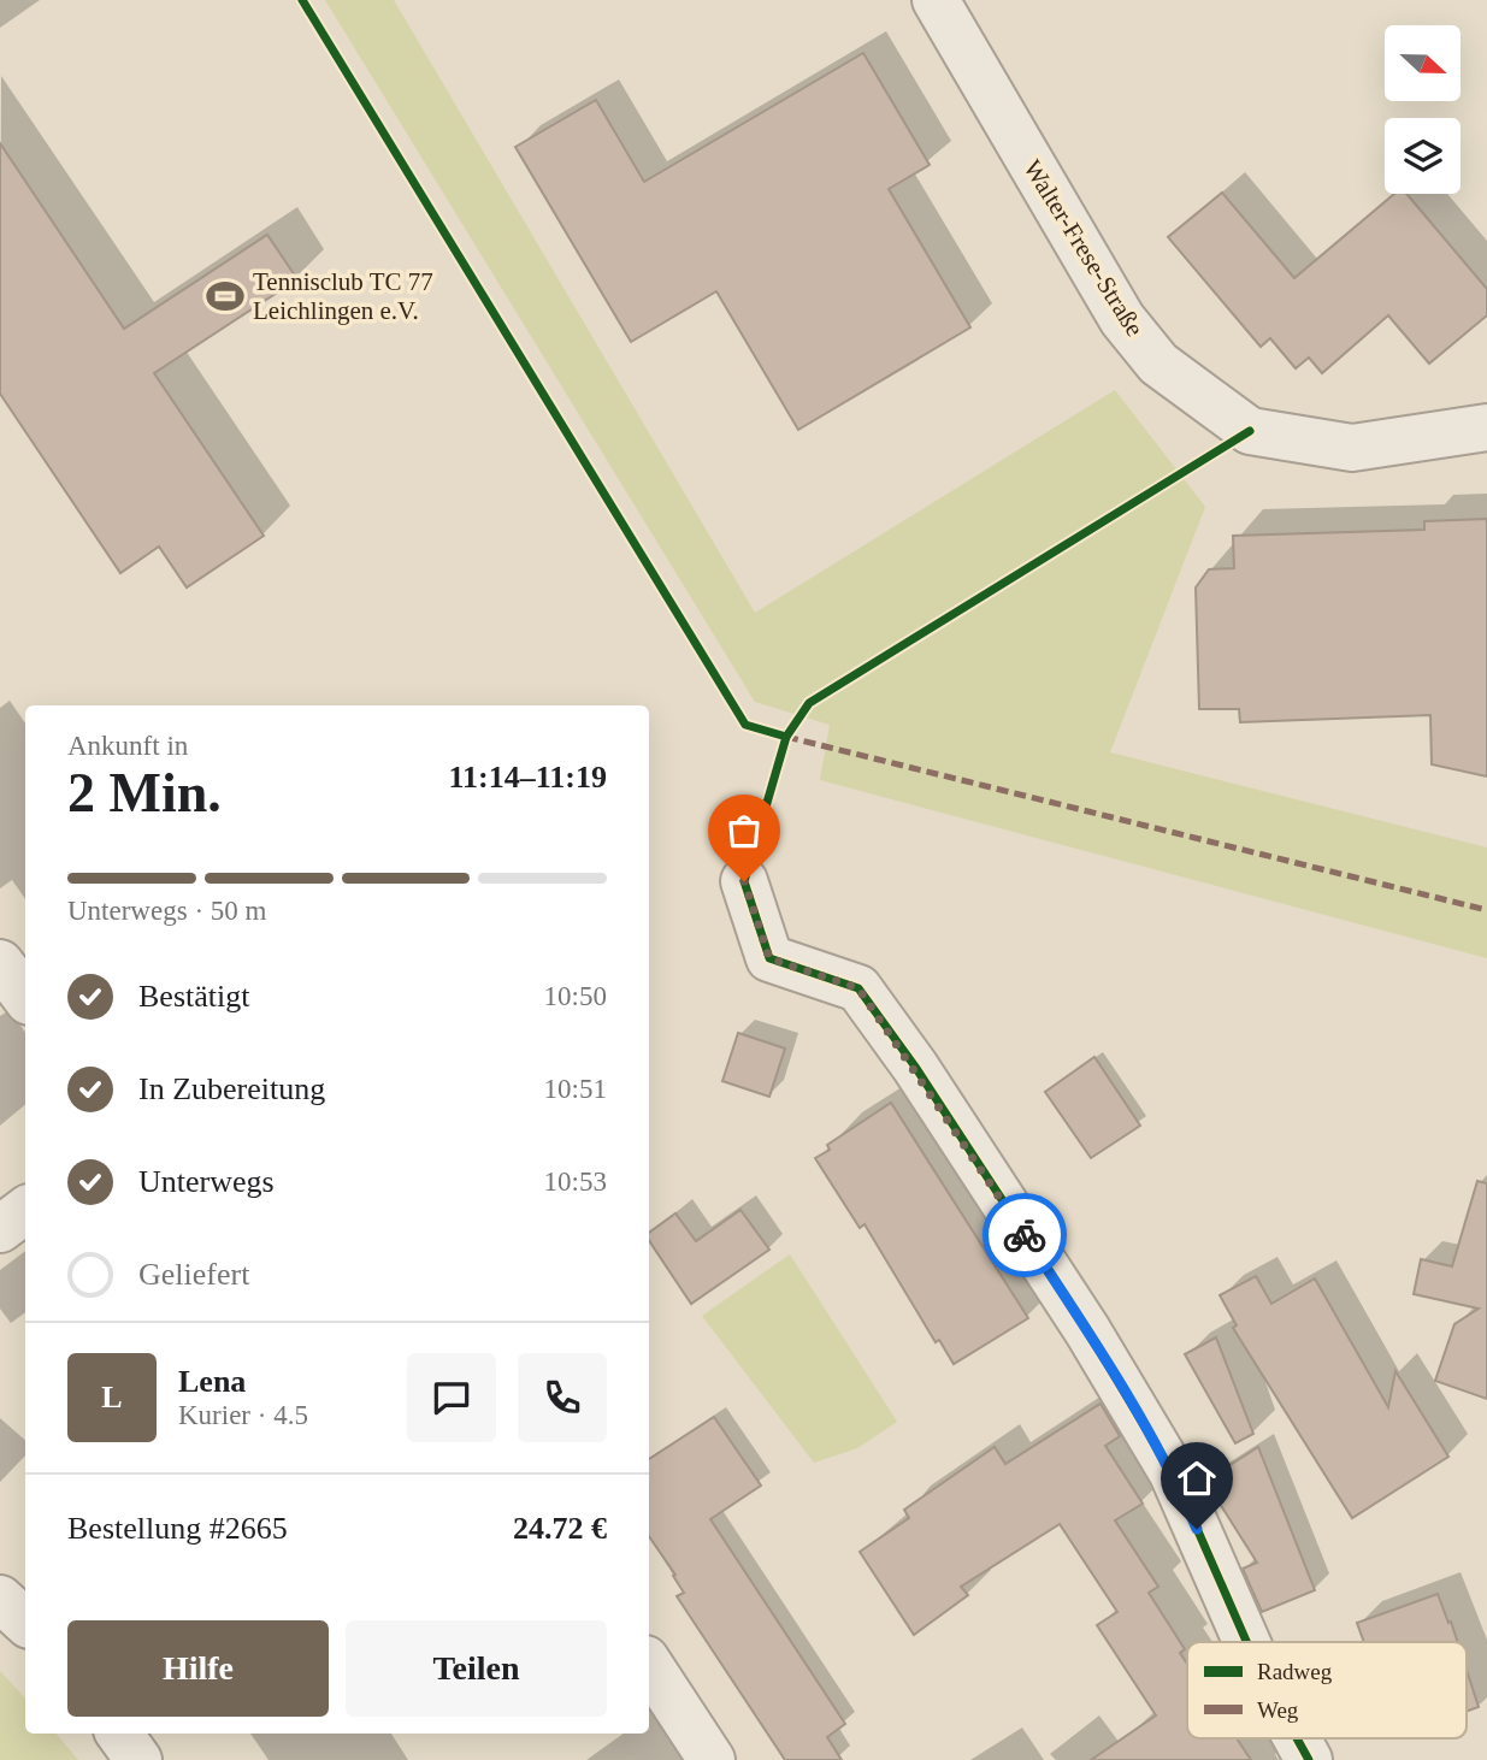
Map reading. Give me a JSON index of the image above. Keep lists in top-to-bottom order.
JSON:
{
  "streets": {
    "street": ["Walter-Frese-Straße"]
  },
  "places": {
    "sports": ["Tennisclub TC 77 Leichlingen e.V."]
  },
  "legend": ["Radweg", "Weg"],
  "north": "right",
  "page": {
    "heading": ["2 Min.", "Ankunft in", "11:14–11:19"],
    "panel": [
      "Lena",
      "Kurier · 4.5",
      "Bestellung #2665",
      "24.72 €"
    ],
    "bar": "Unterwegs · 50 m",
    "list": [
      ["Bestätigt", "10:50"],
      ["In Zubereitung", "10:51"],
      ["Unterwegs", "10:53"],
      "Geliefert"
    ],
    "round": "L",
    "buttons": ["Hilfe", "Teilen"]
  }
}
